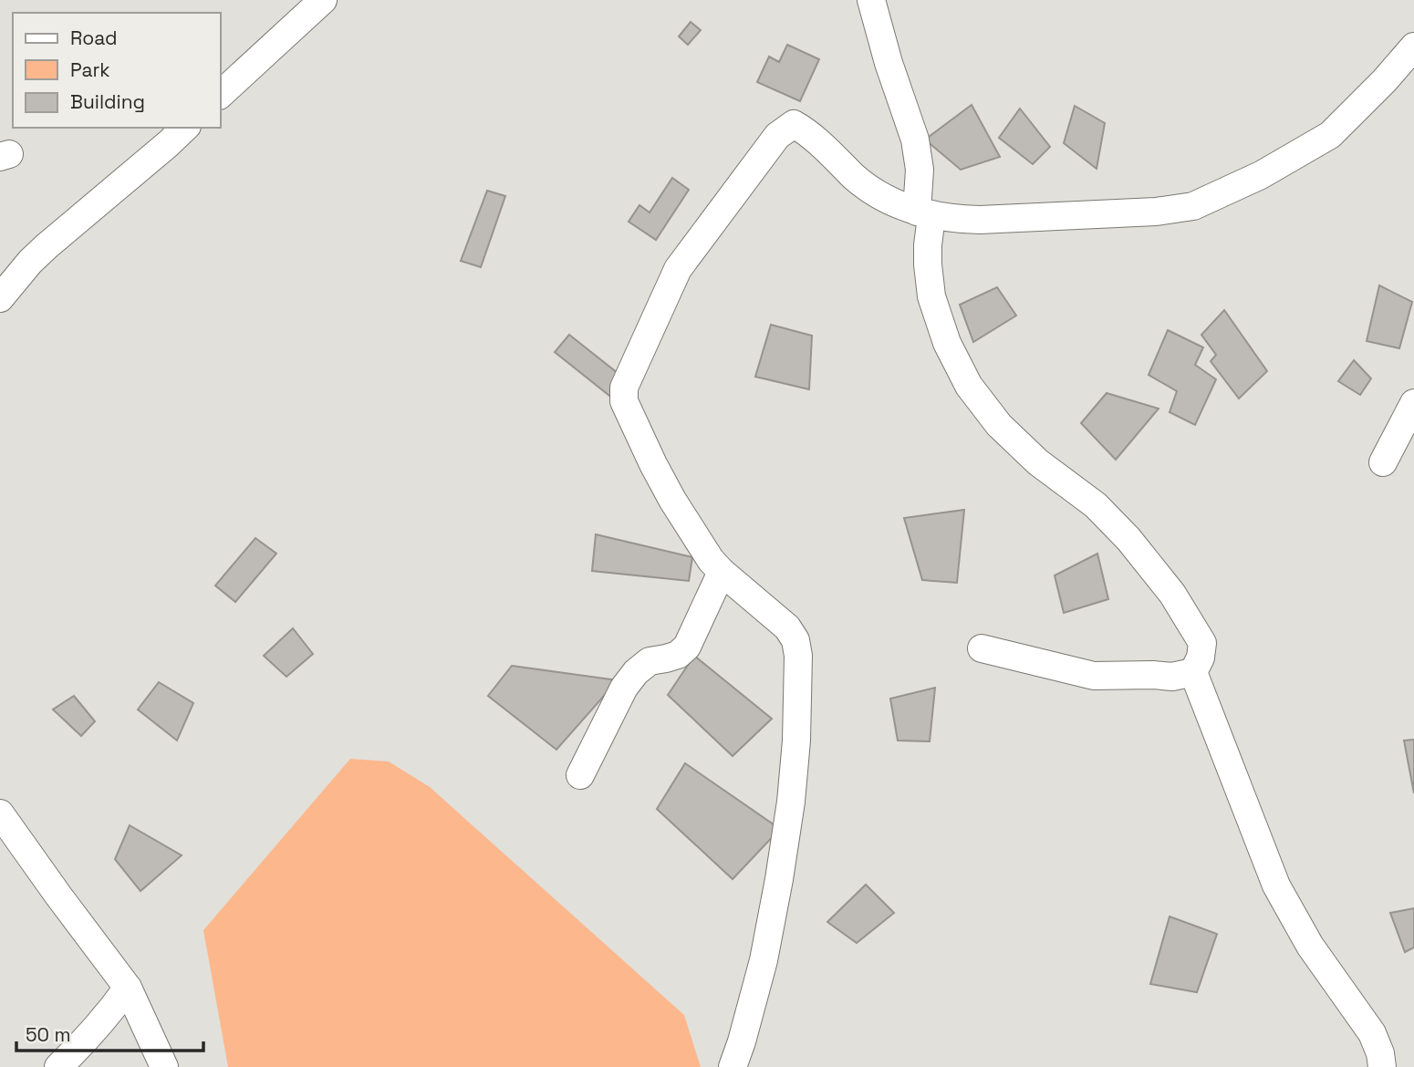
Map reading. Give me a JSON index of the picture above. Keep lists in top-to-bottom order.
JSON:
{
  "legend": ["Road", "Park", "Building"],
  "scale_bar": "50 m"
}
